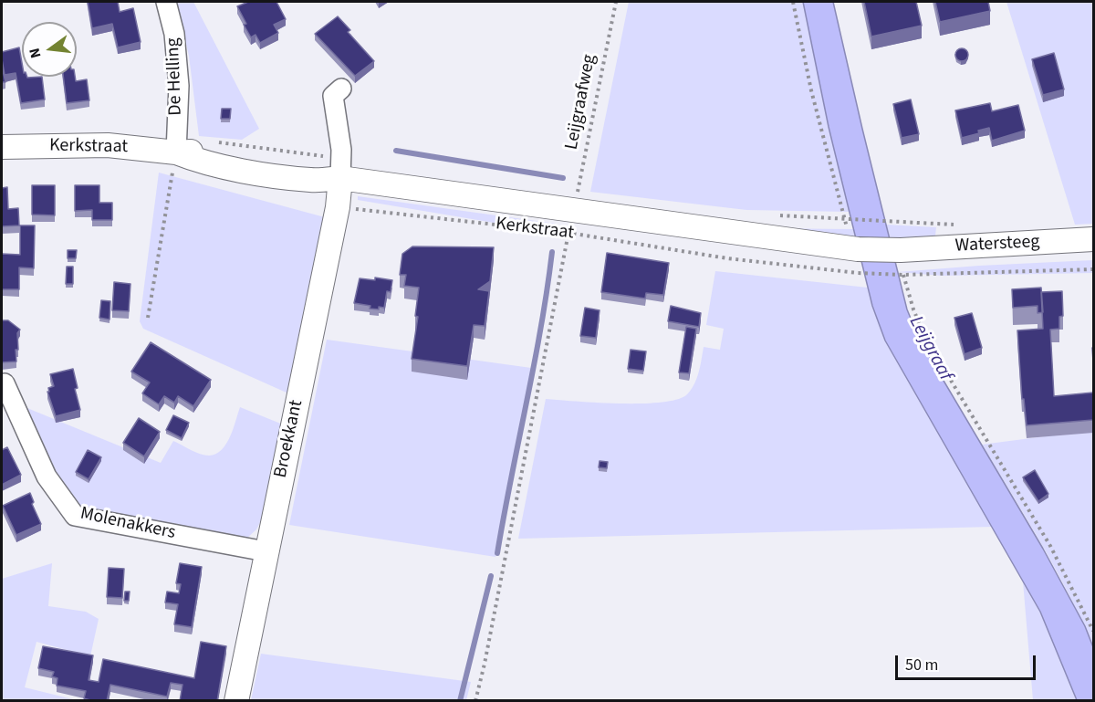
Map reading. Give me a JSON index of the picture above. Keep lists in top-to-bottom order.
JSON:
{
  "streets": {
    "street": [
      "De Helling",
      "Kerkstraat",
      "Watersteeg",
      "Broekkant",
      "Molenakkers"
    ],
    "path": ["Leijgraafweg"]
  },
  "crossings": [
    ["De Helling", "Kerkstraat"],
    ["Leijgraafweg", "Kerkstraat"],
    ["Kerkstraat", "Watersteeg"],
    ["Kerkstraat", "Broekkant"],
    ["Broekkant", "Molenakkers"]
  ],
  "water": ["Leijgraaf"],
  "scale_bar": "50 m",
  "north": "left"
}
